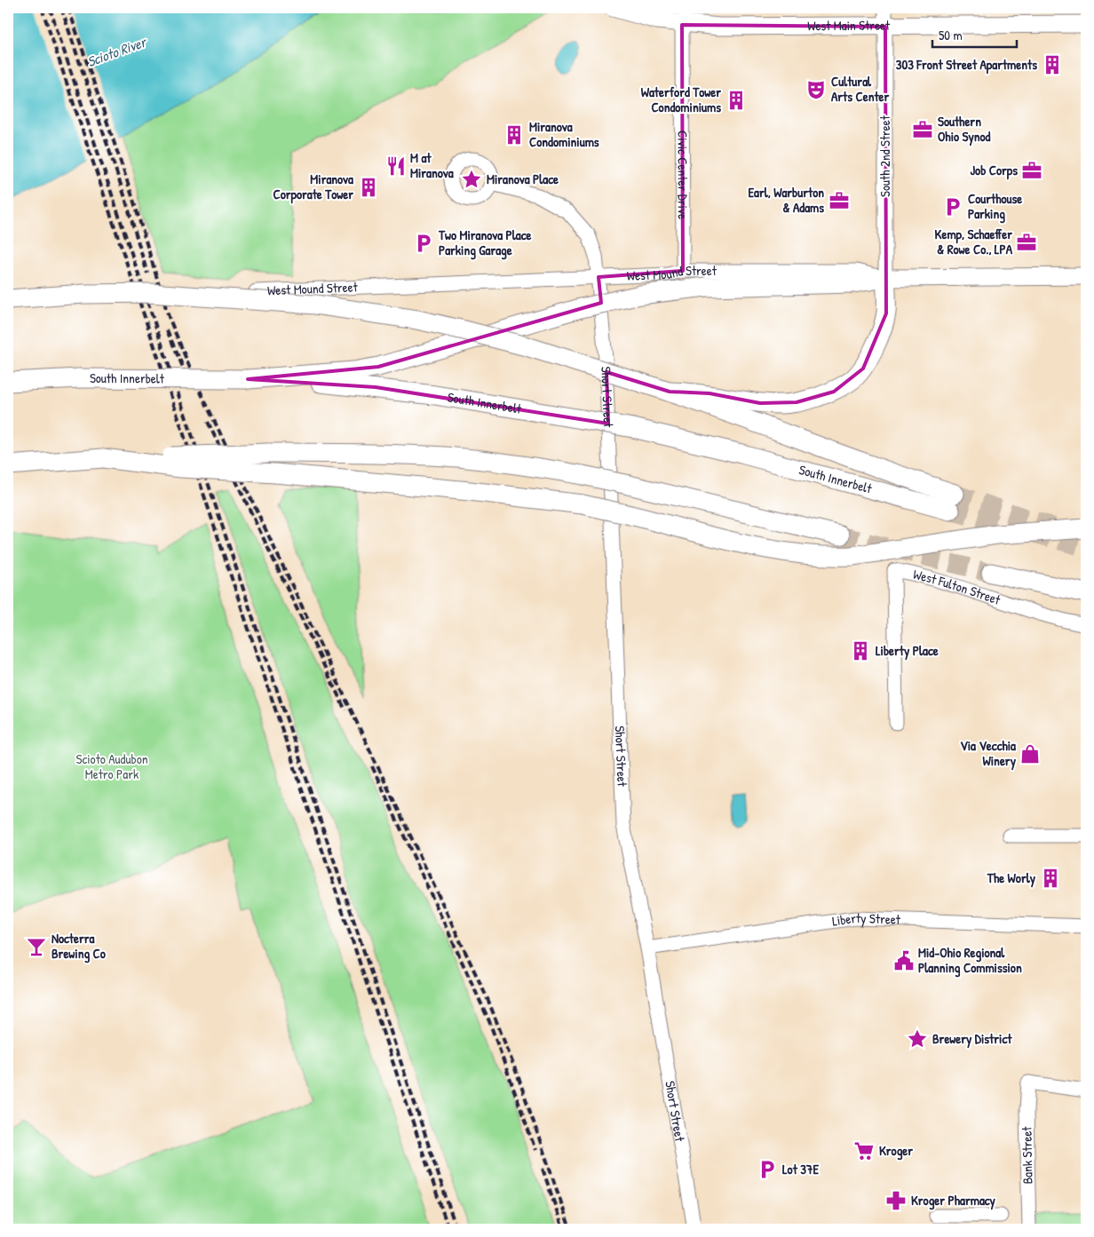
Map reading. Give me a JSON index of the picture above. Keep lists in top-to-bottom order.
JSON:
{
  "streets": {
    "highway": ["South Innerbelt"],
    "main road": ["West Main Street", "West Mound Street"],
    "street": [
      "South 2nd Street",
      "Civic Center Drive",
      "Short Street",
      "West Fulton Street",
      "Liberty Street",
      "Bank Street"
    ]
  },
  "crossings": [
    ["West Main Street", "South 2nd Street"],
    ["West Main Street", "Civic Center Drive"],
    ["South 2nd Street", "West Mound Street"],
    ["Civic Center Drive", "West Mound Street"],
    ["West Mound Street", "Short Street"],
    ["Short Street", "Liberty Street"]
  ],
  "water": ["Scioto River"],
  "parks": ["Scioto Audubon Metro Park"],
  "places": {
    "building": [
      "303 Front Street Apartments",
      "Waterford Tower Condominiums",
      "Miranova Condominiums",
      "Miranova Corporate Tower",
      "Liberty Place",
      "The Worly"
    ],
    "theatre": ["Cultural Arts Center"],
    "office": [
      "Southern Ohio Synod",
      "Job Corps",
      "Earl, Warburton & Adams",
      "Kemp, Schaeffer & Rowe Co., LPA"
    ],
    "restaurant": ["M at Miranova"],
    "place": ["Miranova Place", "Brewery District"],
    "parking": ["Courthouse Parking", "Two Miranova Place Parking Garage", "Lot 37E"],
    "shop": ["Via Vecchia Winery"],
    "bar": ["Nocterra Brewing Co"],
    "public building": ["Mid-Ohio Regional Planning Commission"],
    "supermarket": ["Kroger"],
    "pharmacy": ["Kroger Pharmacy"]
  },
  "scale_bar": "50 m"
}
